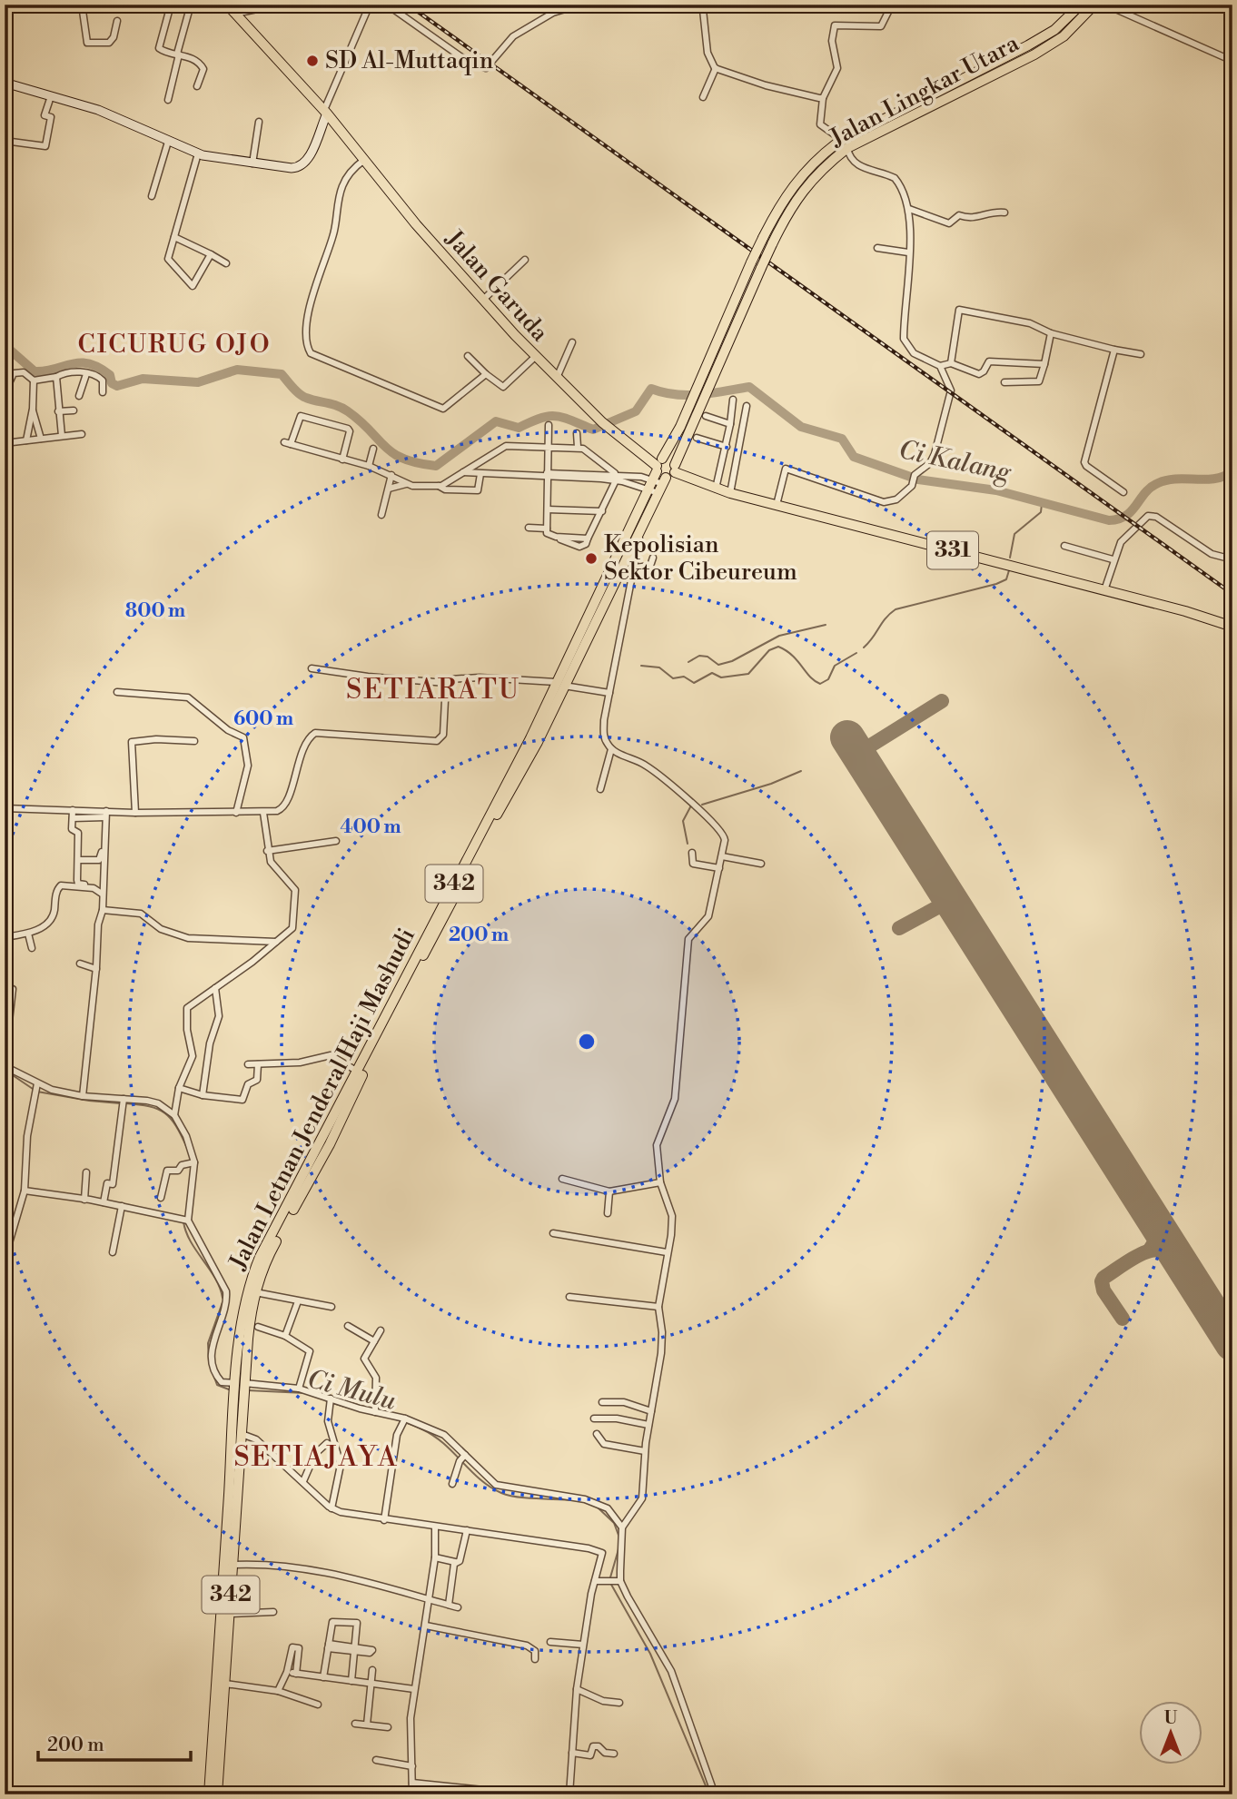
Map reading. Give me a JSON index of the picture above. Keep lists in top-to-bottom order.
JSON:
{
  "streets": {
    "main road": [
      "Jalan Lingkar Utara",
      "Jalan Garuda",
      "331",
      "342",
      "Jalan Letnan Jenderal Haji Mashudi"
    ]
  },
  "crossings": [
    ["Jalan Lingkar Utara", "Jalan Garuda"],
    ["Jalan Lingkar Utara", "331"],
    ["Jalan Lingkar Utara", "Jalan Letnan Jenderal Haji Mashudi"],
    ["Jalan Garuda", "Jalan Letnan Jenderal Haji Mashudi"]
  ],
  "districts": ["CICURUG OJO", "SETIARATU", "SETIAJAYA"],
  "water": ["Ci Kalang", "Ci Mulu"],
  "places": ["SD Al-Muttaqin", "Kepolisian Sektor Cibeureum"],
  "scale_bar": "200 m",
  "north": "top",
  "rings": [
    "800 m",
    "600 m",
    "400 m",
    "200 m"
  ]
}
